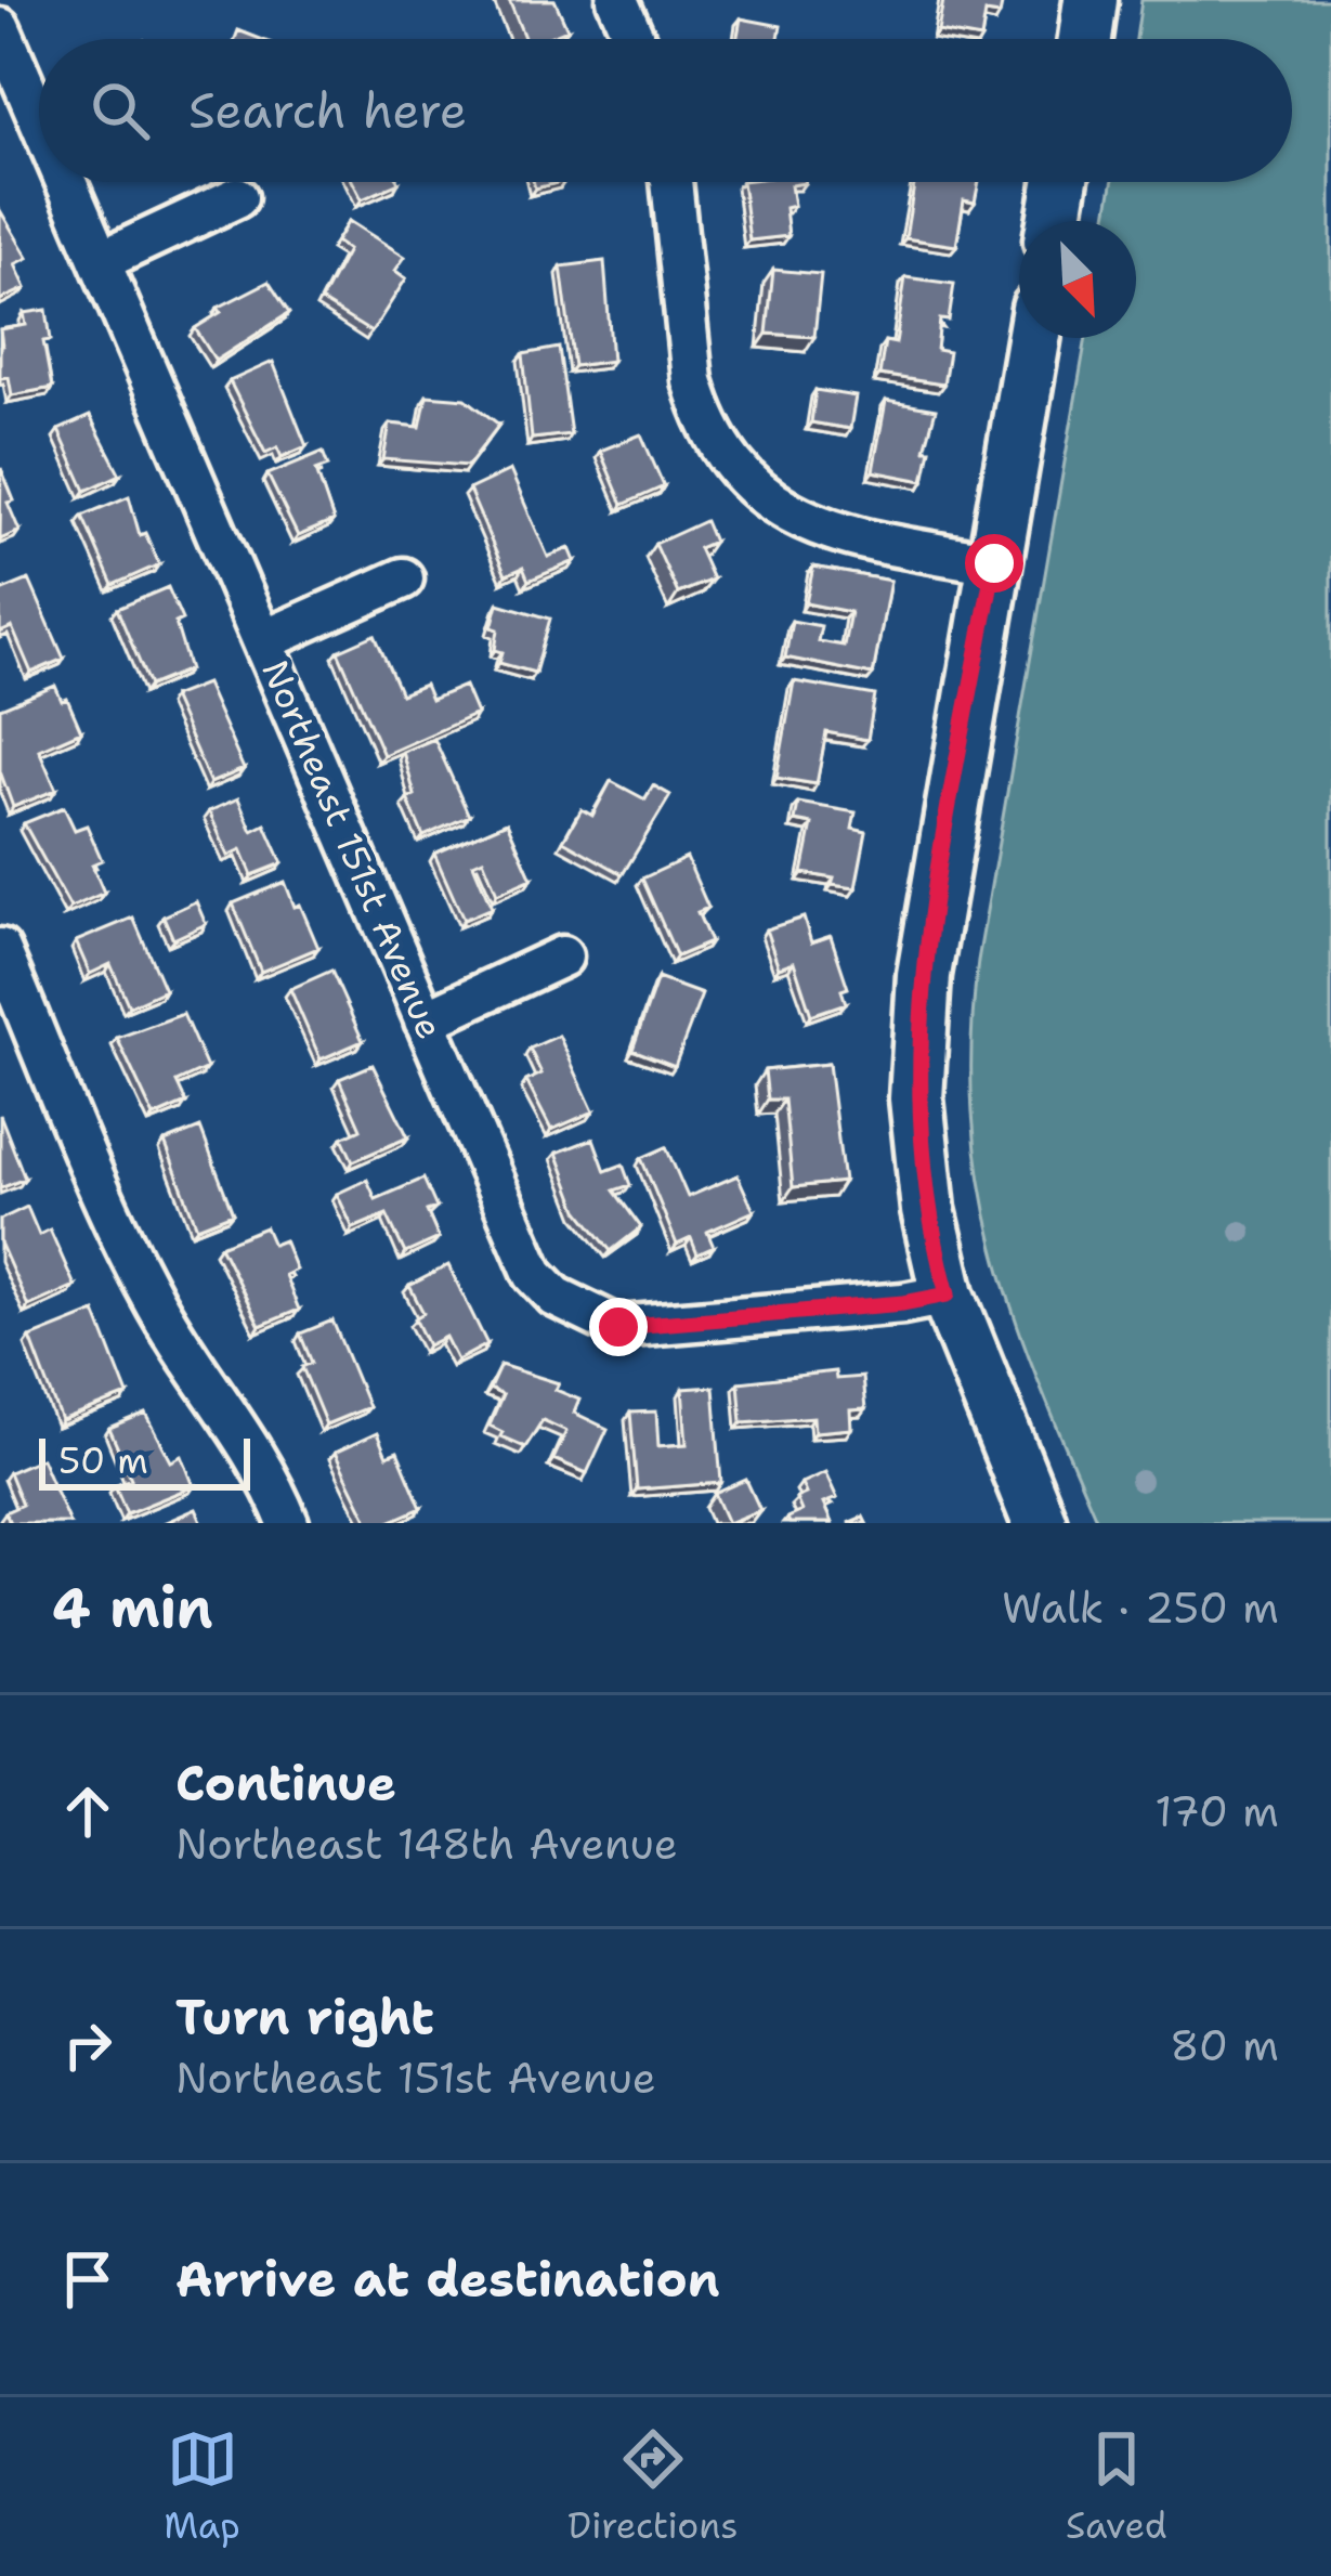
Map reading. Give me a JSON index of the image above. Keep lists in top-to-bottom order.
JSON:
{
  "streets": {
    "street": ["Northeast 151st Avenue"]
  },
  "scale_bar": "50 m",
  "north": "bottom right",
  "page": {
    "search": "Search here",
    "scale": "50 m",
    "heading": ["4 min", "Walk · 250 m"],
    "list": [
      ["Continue", "Northeast 148th Avenue", "170 m"],
      ["Turn right", "Northeast 151st Avenue", "80 m"],
      "Arrive at destination"
    ],
    "nav": ["Map", "Directions", "Saved"]
  }
}
